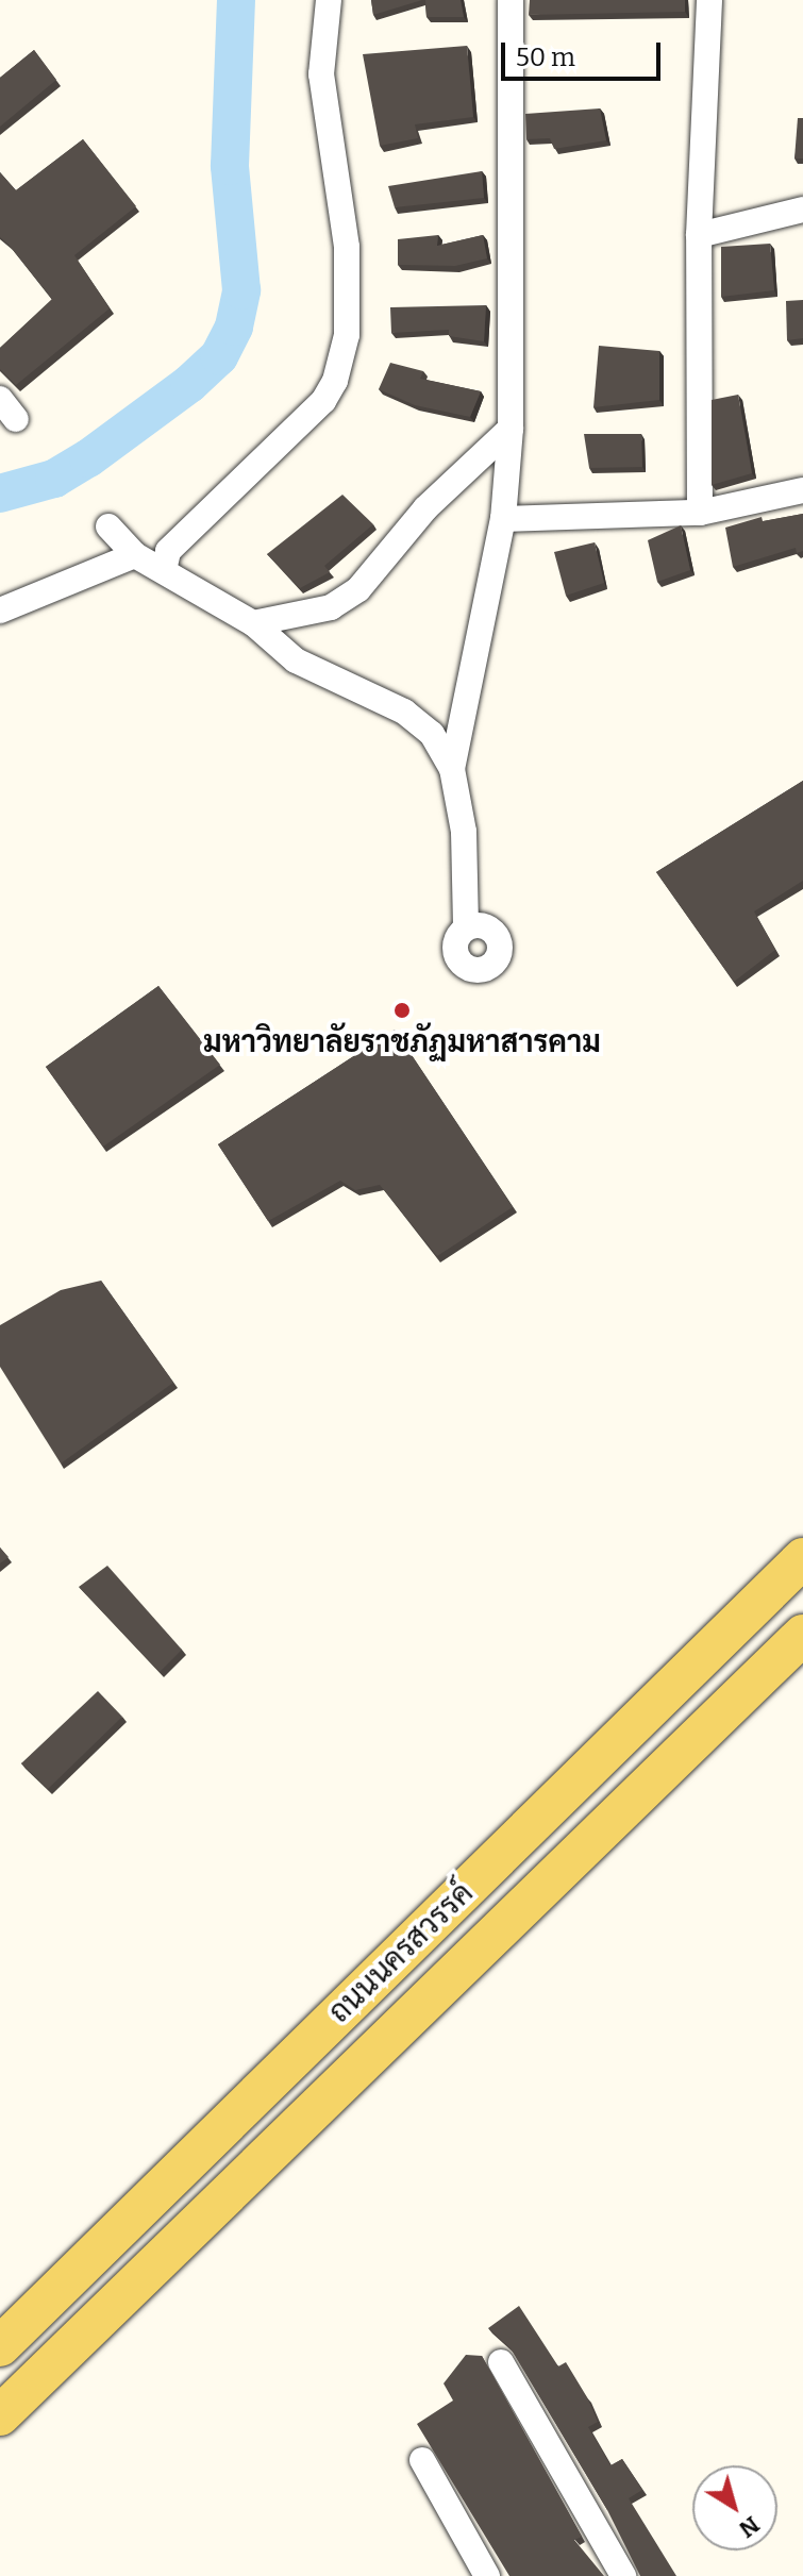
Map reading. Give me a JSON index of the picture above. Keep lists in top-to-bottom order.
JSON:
{
  "streets": {
    "main road": ["ถนนนครสวรรค์"]
  },
  "places": ["มหาวิทยาลัยราชภัฏมหาสารคาม"],
  "scale_bar": "50 m",
  "north": "bottom right"
}
